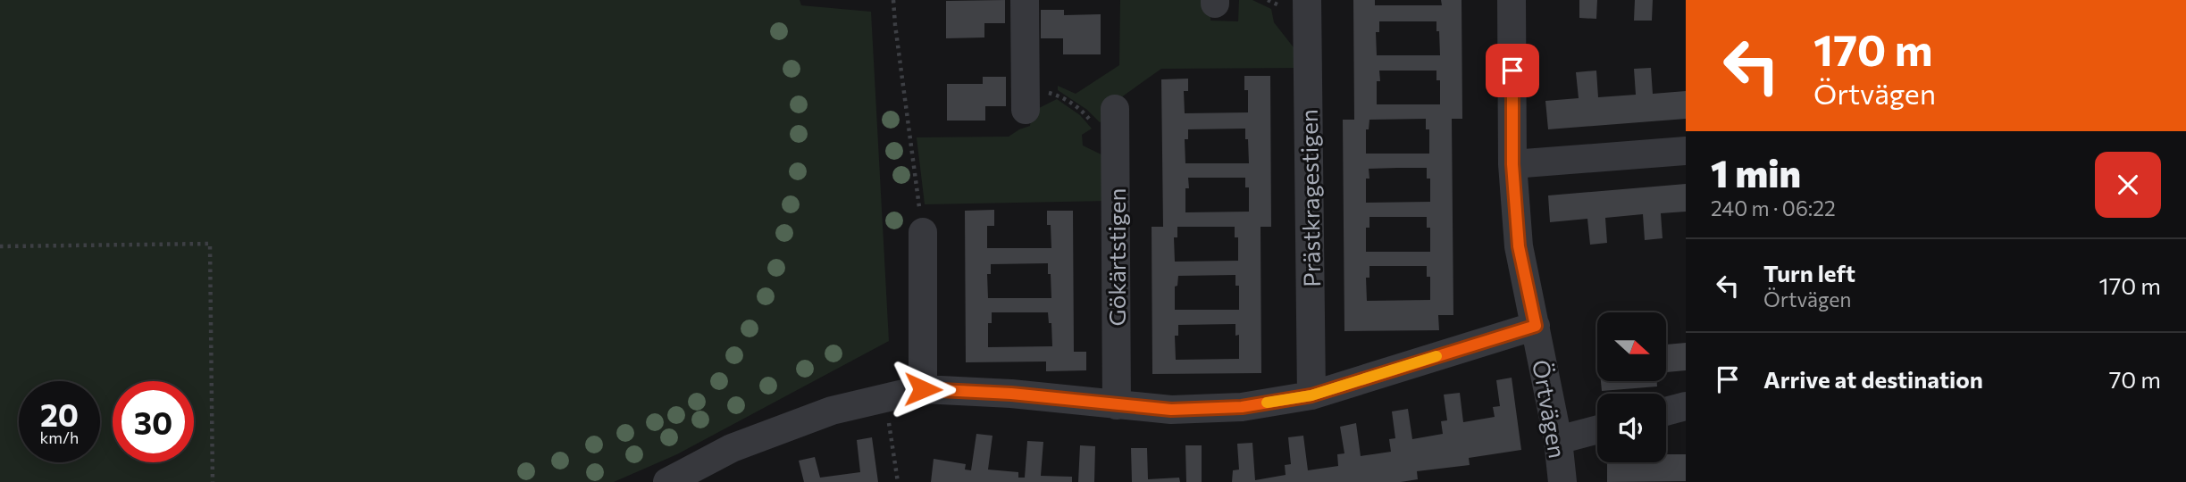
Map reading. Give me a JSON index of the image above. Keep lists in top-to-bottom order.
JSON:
{
  "streets": {
    "street": ["Prästkragestigen", "Gökärtstigen", "Örtvägen"]
  },
  "north": "right",
  "page": {
    "turn": ["170 m", "Örtvägen"],
    "heading": ["1 min", "240 m · 06:22"],
    "list": [
      {
        "name": "Turn left",
        "note": "Örtvägen",
        "value": "170 m"
      },
      {
        "name": "Arrive at destination",
        "value": "70 m"
      }
    ],
    "speed": "20 km/h",
    "limit": "30"
  }
}
